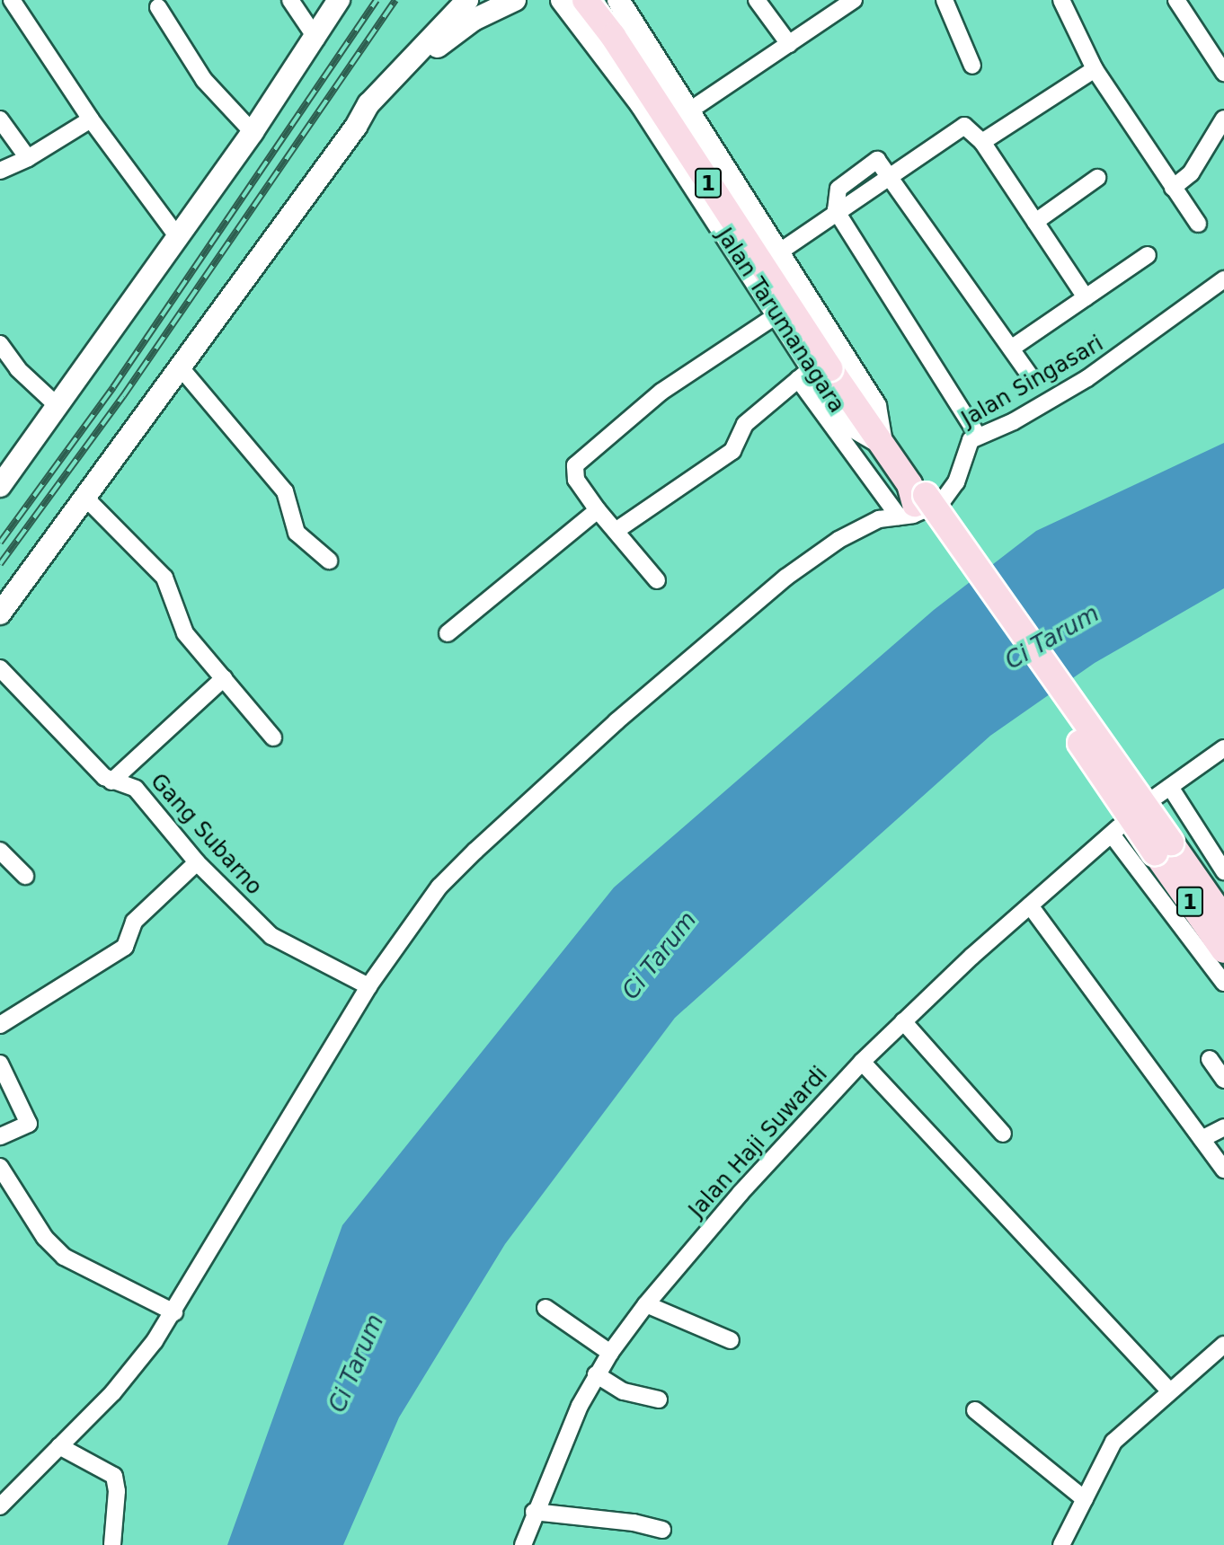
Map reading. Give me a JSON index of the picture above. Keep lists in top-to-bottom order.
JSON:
{
  "streets": {
    "main road": ["1", "Jalan Tarumanagara"],
    "street": ["Jalan Singasari", "Gang Subarno", "Jalan Haji Suwardi"]
  },
  "crossings": [
    ["1", "Jalan Tarumanagara"],
    ["1", "Jalan Singasari"],
    ["Jalan Tarumanagara", "Jalan Singasari"],
    ["Jalan Singasari", "Gang Subarno"]
  ],
  "water": ["Ci Tarum"]
}
